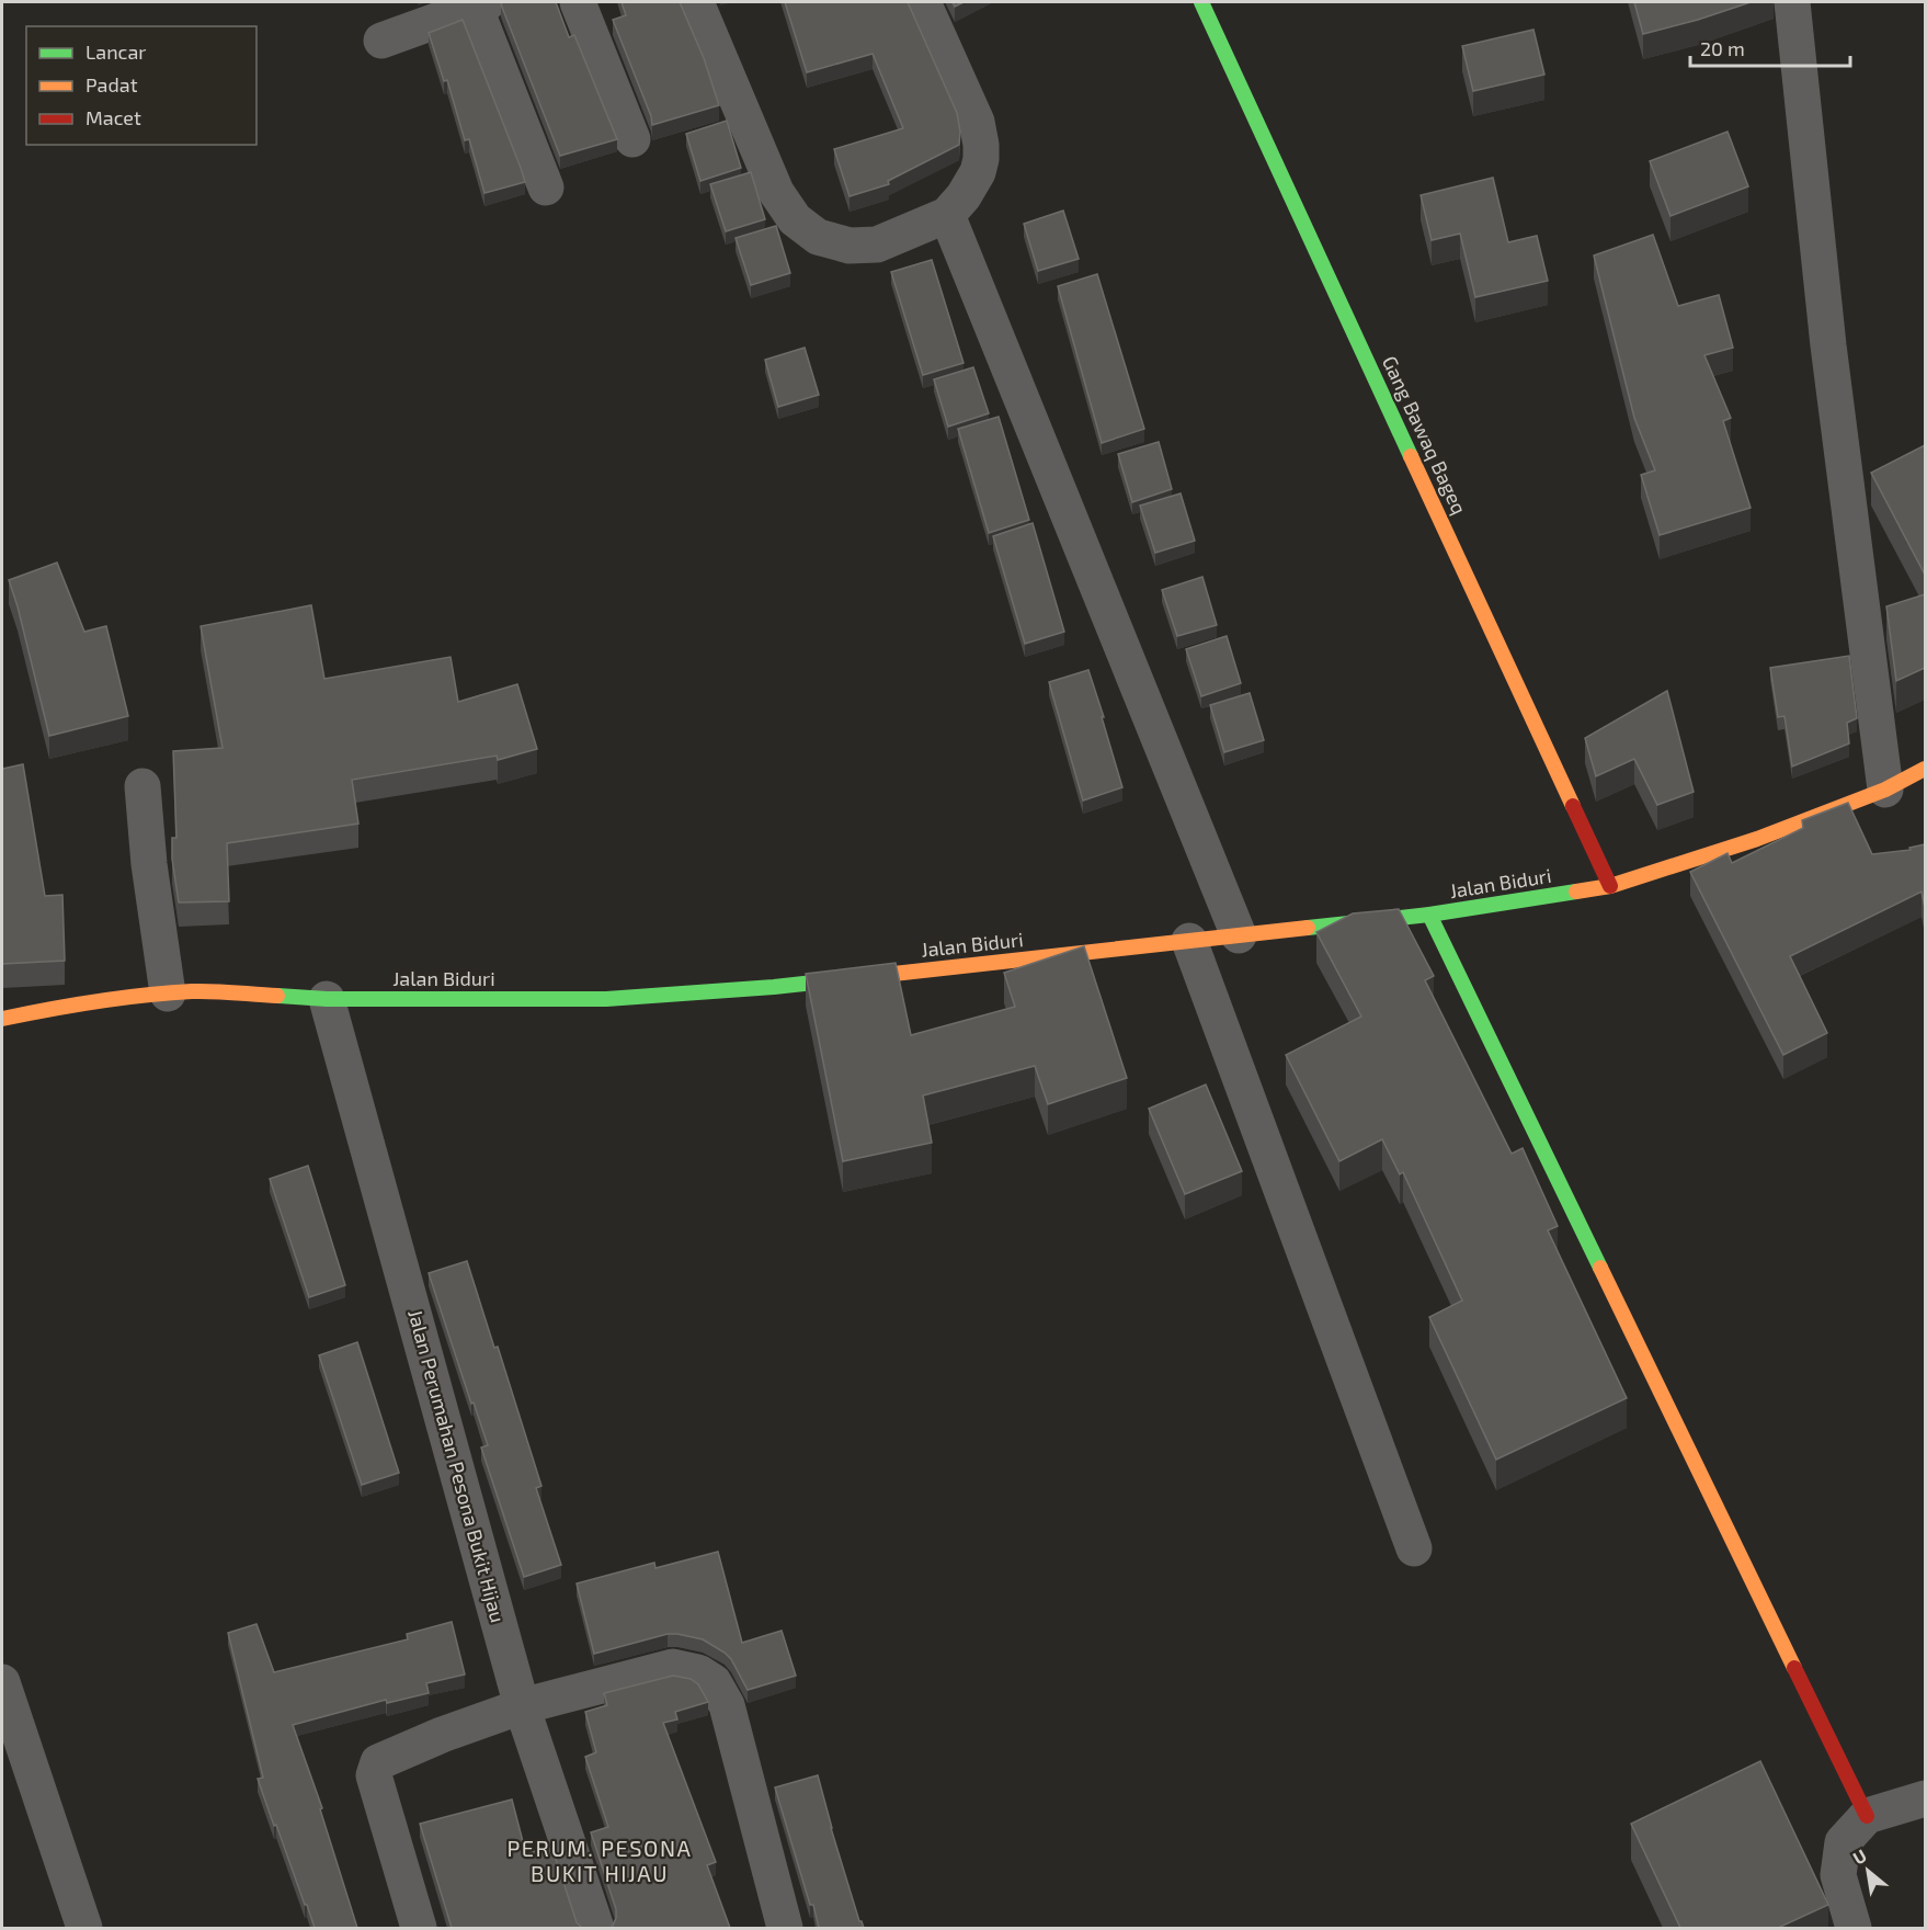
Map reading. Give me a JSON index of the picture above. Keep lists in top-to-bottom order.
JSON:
{
  "streets": {
    "street": ["Gang Bawaq Bageq", "Jalan Biduri", "Jalan Perumahan Pesona Bukit Hijau"]
  },
  "crossings": [
    ["Gang Bawaq Bageq", "Jalan Biduri"],
    ["Jalan Biduri", "Jalan Perumahan Pesona Bukit Hijau"]
  ],
  "districts": ["PERUM. PESONA BUKIT HIJAU"],
  "legend": ["Lancar", "Padat", "Macet"],
  "scale_bar": "20 m",
  "north": "top left"
}
